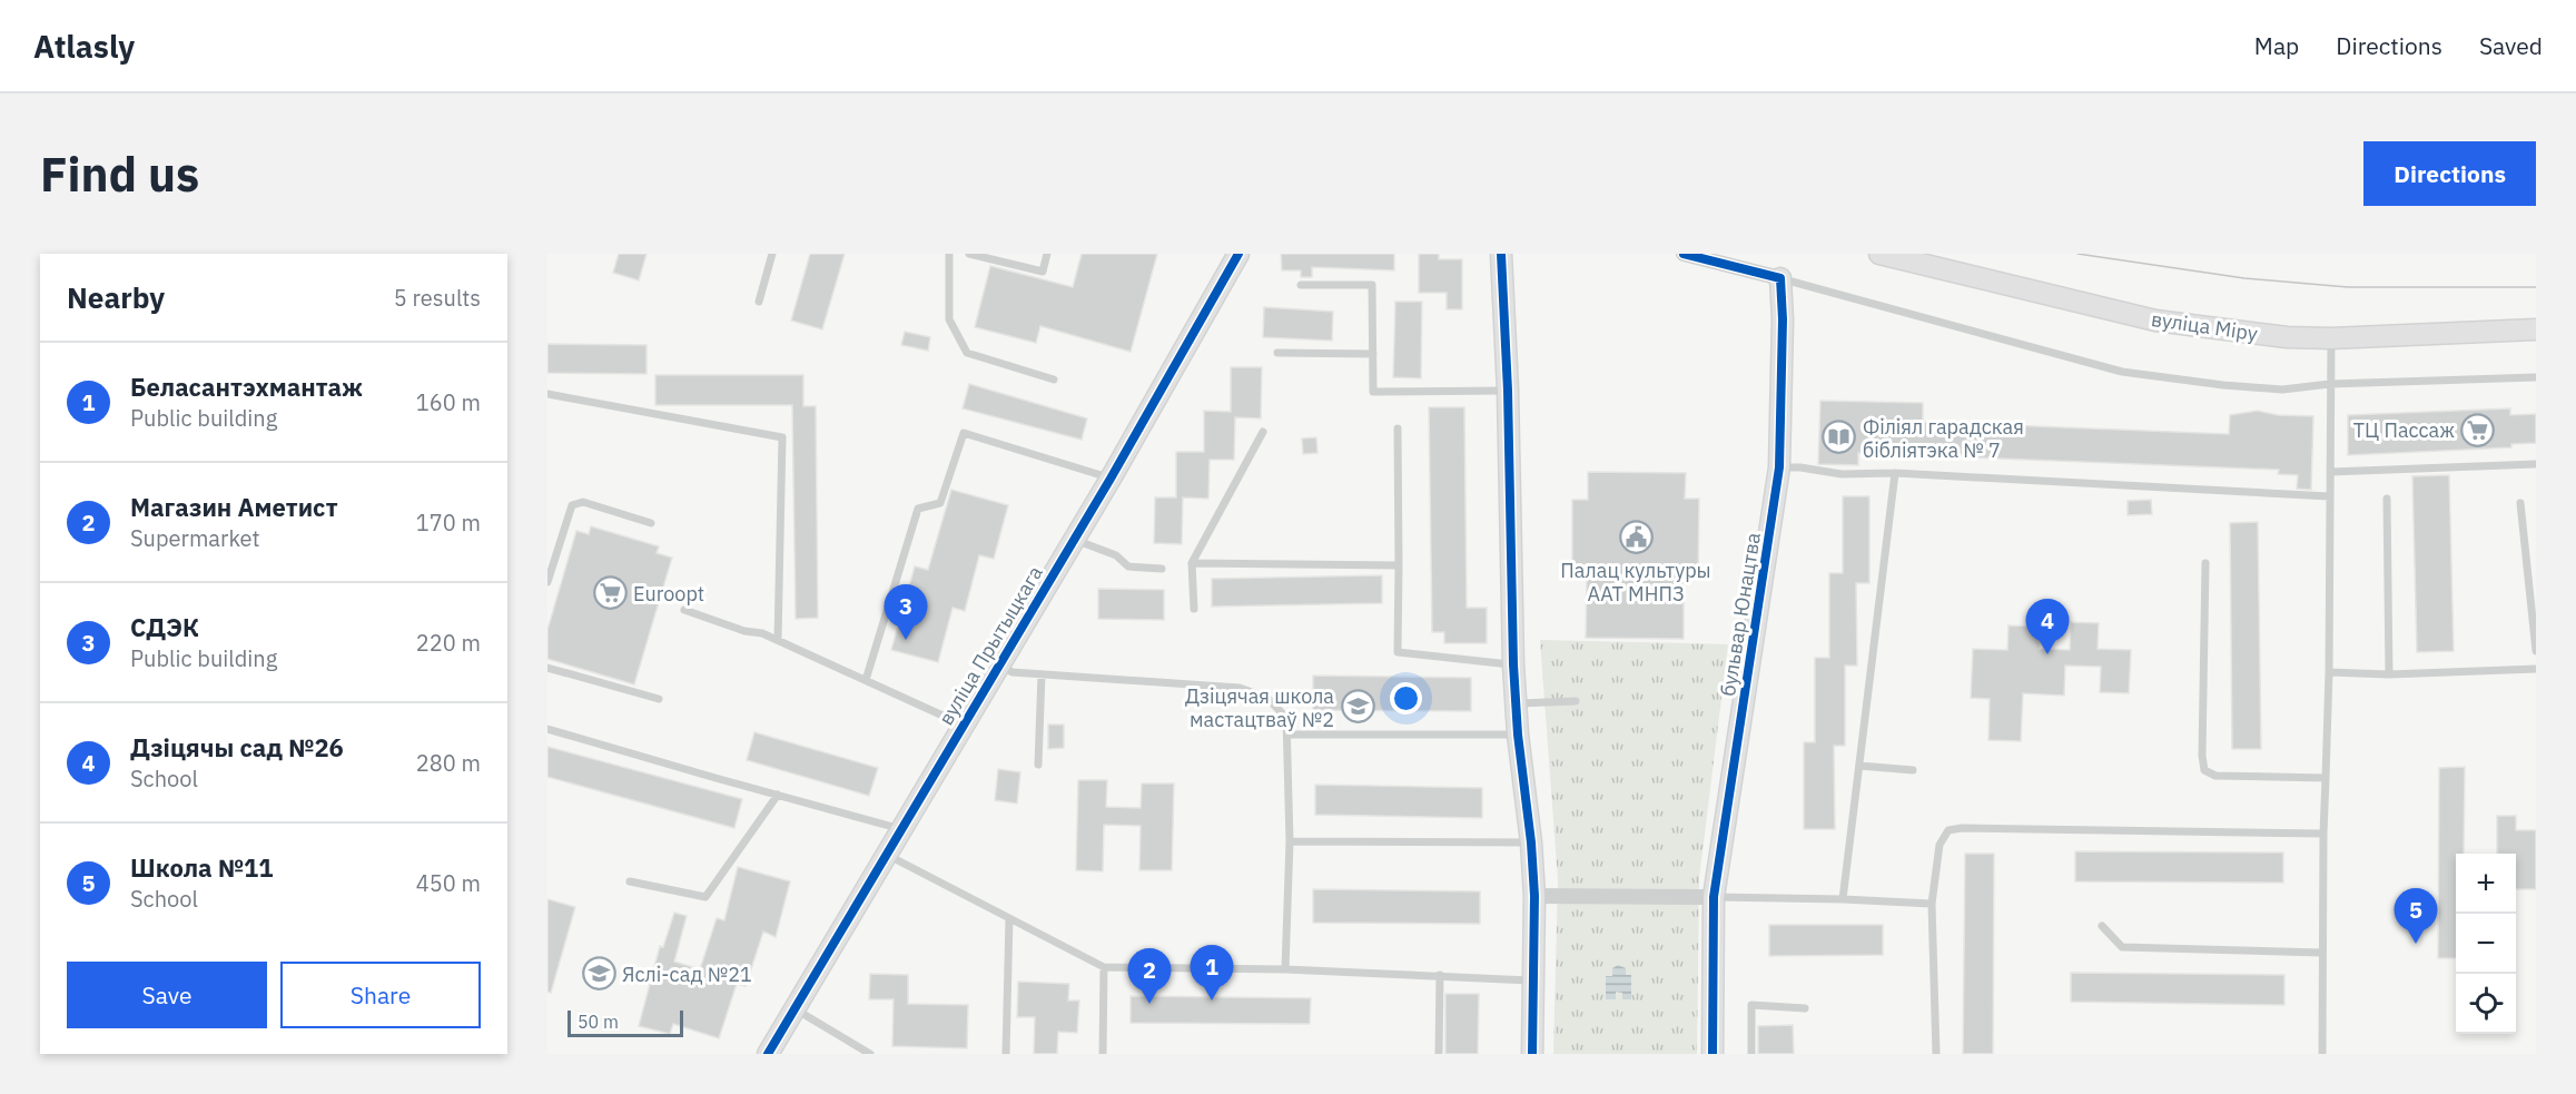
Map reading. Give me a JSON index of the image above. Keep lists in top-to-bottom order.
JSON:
{
  "streets": {
    "street": ["вуліца Міру", "бульвар Юнацтва", "вуліца Прытыцкага"]
  },
  "places": {
    "supermarket": ["ТЦ Пассаж", "Euroopt"],
    "library": ["Філіял гарадская бібліятэка № 7"],
    "public building": ["Палац культуры ААТ МНПЗ"],
    "school or university": ["Дзіцячая школа мастацтваў №2", "Яслі-сад №21"]
  },
  "scale_bar": "50 m",
  "page": {
    "header": "Atlasly",
    "nav": ["Map", "Directions", "Saved"],
    "buttons": [
      "Directions",
      ["Save", "Share"]
    ],
    "title": "Find us",
    "heading": ["Nearby", "5 results"],
    "list": [
      {
        "mark": "1",
        "name": "Беласантэхмантаж",
        "note": "Public building",
        "value": "160 m"
      },
      {
        "mark": "2",
        "name": "Магазин Аметист",
        "note": "Supermarket",
        "value": "170 m"
      },
      {
        "mark": "3",
        "name": "СДЭК",
        "note": "Public building",
        "value": "220 m"
      },
      {
        "mark": "4",
        "name": "Дзіцячы сад №26",
        "note": "School",
        "value": "280 m"
      },
      {
        "mark": "5",
        "name": "Школа №11",
        "note": "School",
        "value": "450 m"
      }
    ],
    "pins": [
      "3",
      "4",
      "5",
      "1",
      "2"
    ],
    "map_buttons": ["+", "−"],
    "scale": "50 m"
  }
}
